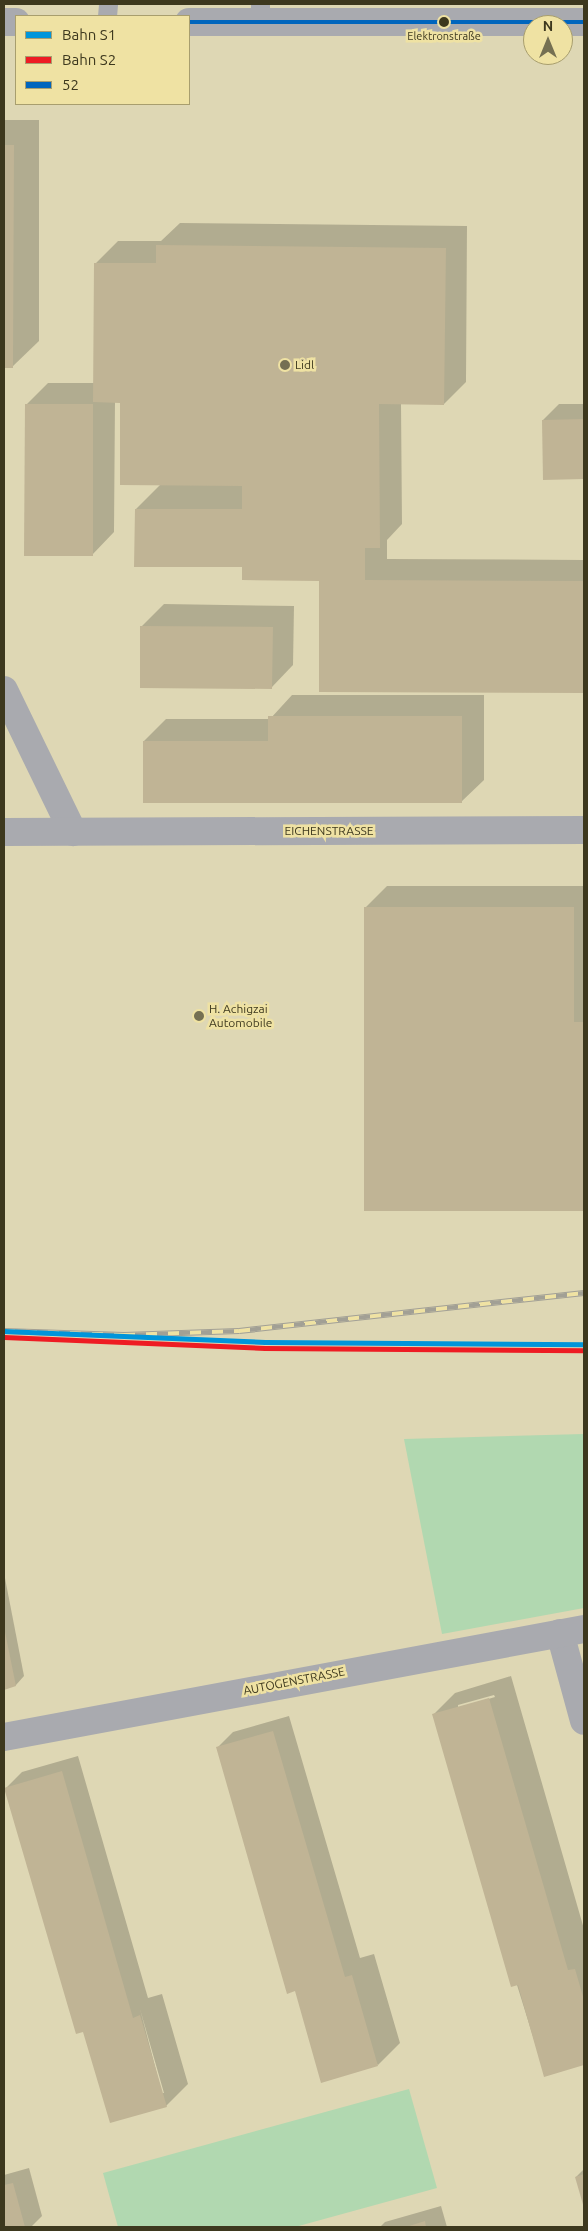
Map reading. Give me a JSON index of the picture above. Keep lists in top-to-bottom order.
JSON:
{
  "streets": {
    "street": ["EICHENSTRASSE", "AUTOGENSTRASSE"]
  },
  "places": ["Elektronstraße", "Lidl", "H. Achigzai Automobile"],
  "lines": ["transit line 52", "rail line S1", "rail line S2"],
  "legend": ["Bahn S1", "Bahn S2", "52"],
  "north": "top"
}
